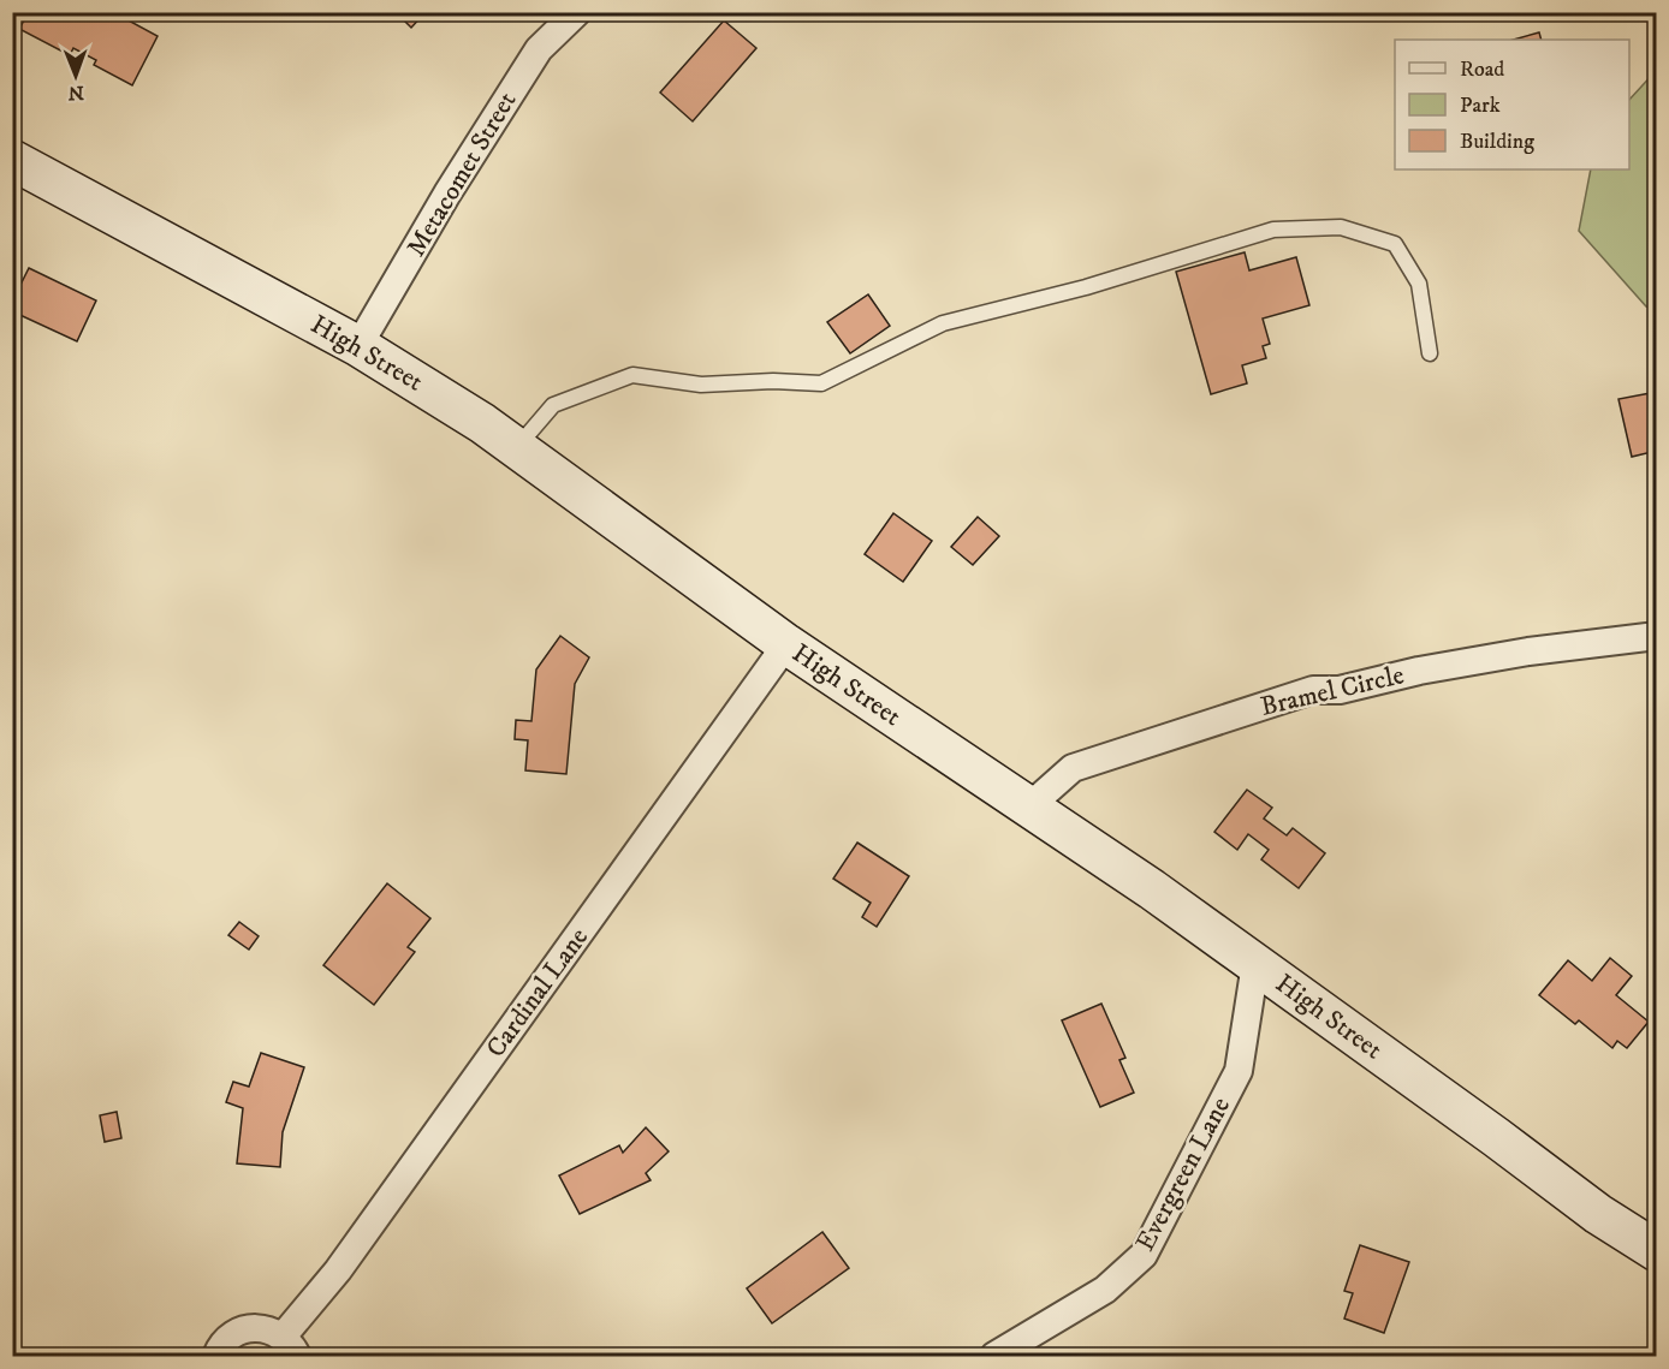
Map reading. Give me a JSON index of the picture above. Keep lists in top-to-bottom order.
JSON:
{
  "streets": {
    "street": [
      "Metacomet Street",
      "High Street",
      "Bramel Circle",
      "Cardinal Lane",
      "Evergreen Lane"
    ]
  },
  "crossings": [
    ["Metacomet Street", "High Street"],
    ["High Street", "Bramel Circle"],
    ["High Street", "Cardinal Lane"],
    ["High Street", "Evergreen Lane"]
  ],
  "legend": ["Road", "Park", "Building"],
  "north": "bottom"
}
